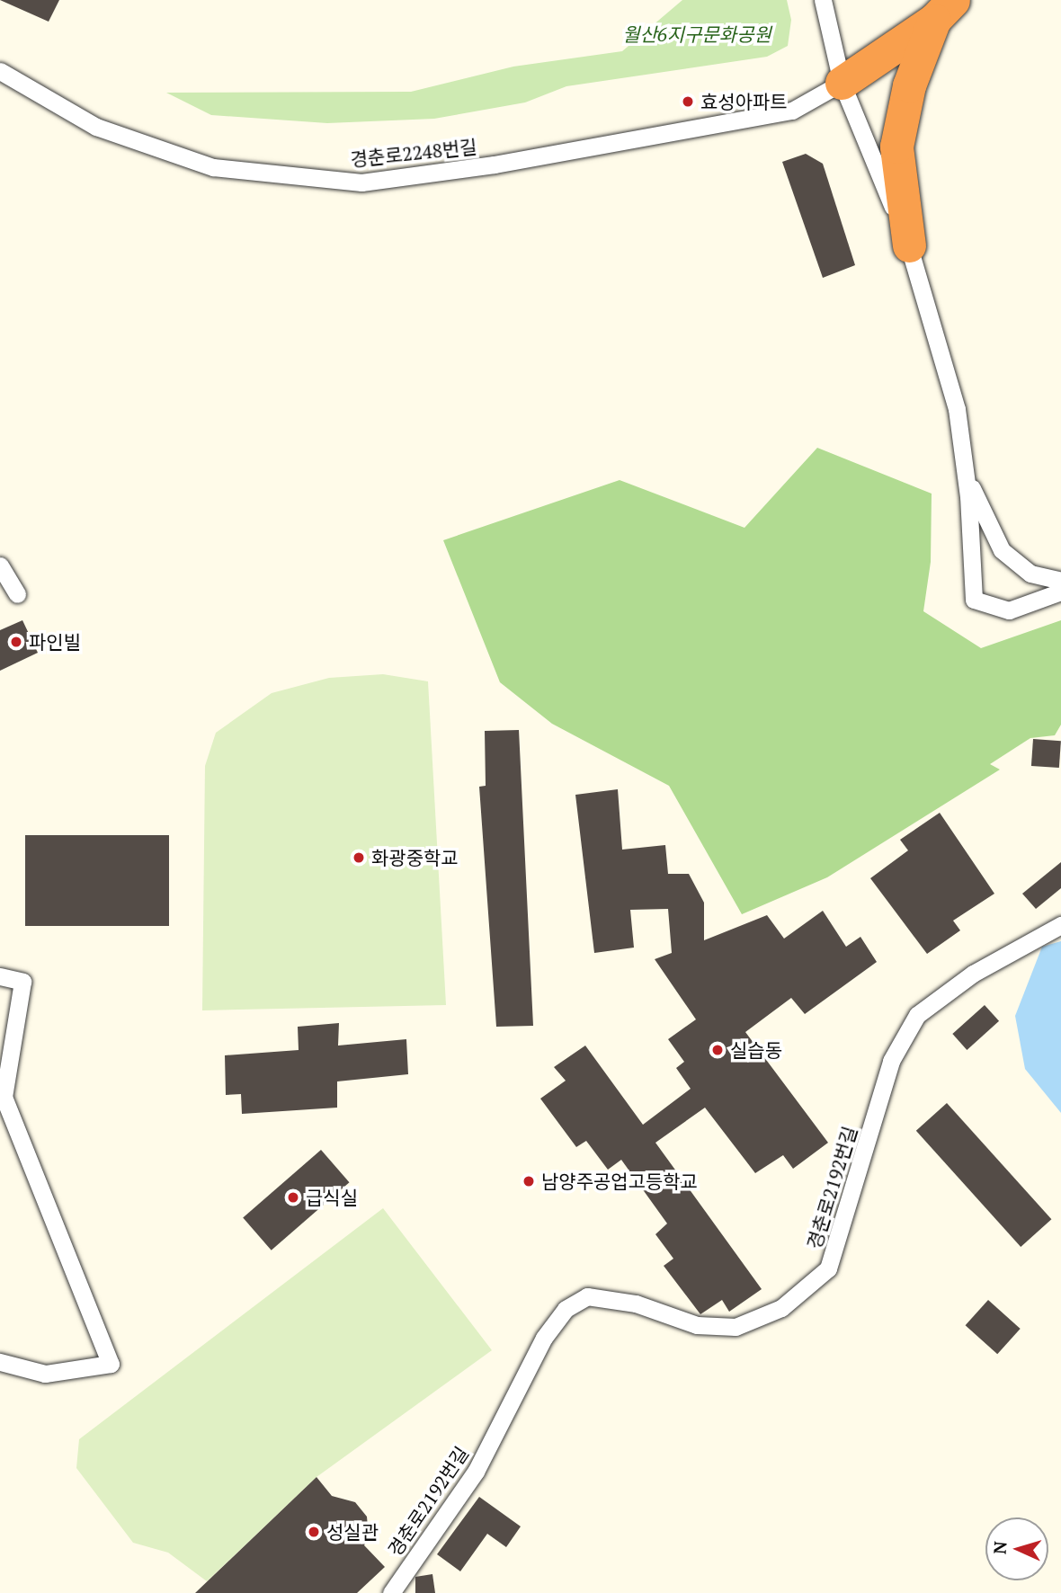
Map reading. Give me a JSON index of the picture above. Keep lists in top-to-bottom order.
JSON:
{
  "streets": {
    "street": ["경춘로2248번길", "경춘로2192번길"]
  },
  "parks": ["월산6지구문화공원"],
  "places": [
    "효성아파트",
    "파인빌",
    "화광중학교",
    "실습동",
    "남양주공업고등학교",
    "급식실",
    "성실관"
  ],
  "north": "left"
}
